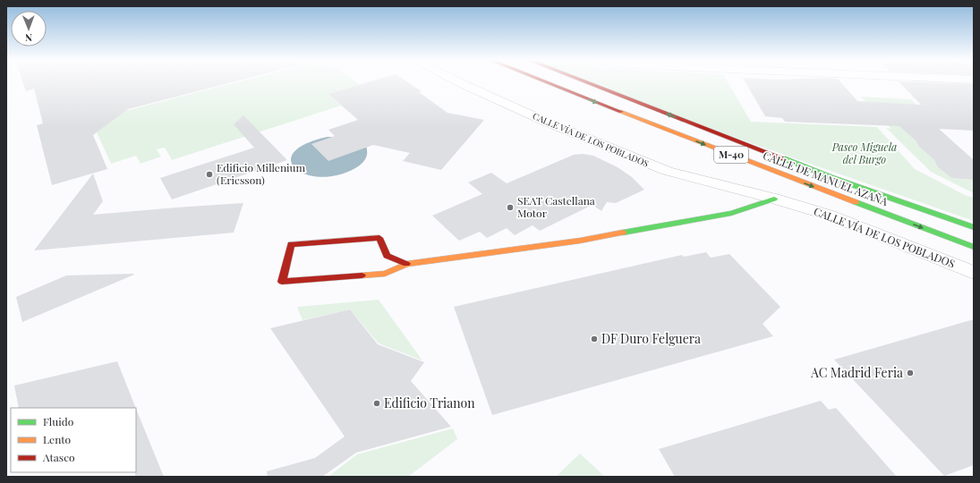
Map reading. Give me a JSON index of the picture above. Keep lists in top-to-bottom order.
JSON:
{
  "streets": {
    "main road": ["M-40", "CALLE DE MANUEL AZAÑA"],
    "street": ["CALLE VÍA DE LOS POBLADOS"]
  },
  "parks": ["Paseo Miguela del Burgo"],
  "places": [
    "Edificio Millenium (Ericsson)",
    "SEAT Castellana Motor",
    "DF Duro Felguera",
    "AC Madrid Feria",
    "Edificio Trianon"
  ],
  "legend": ["Fluido", "Lento", "Atasco"],
  "north": "bottom"
}
